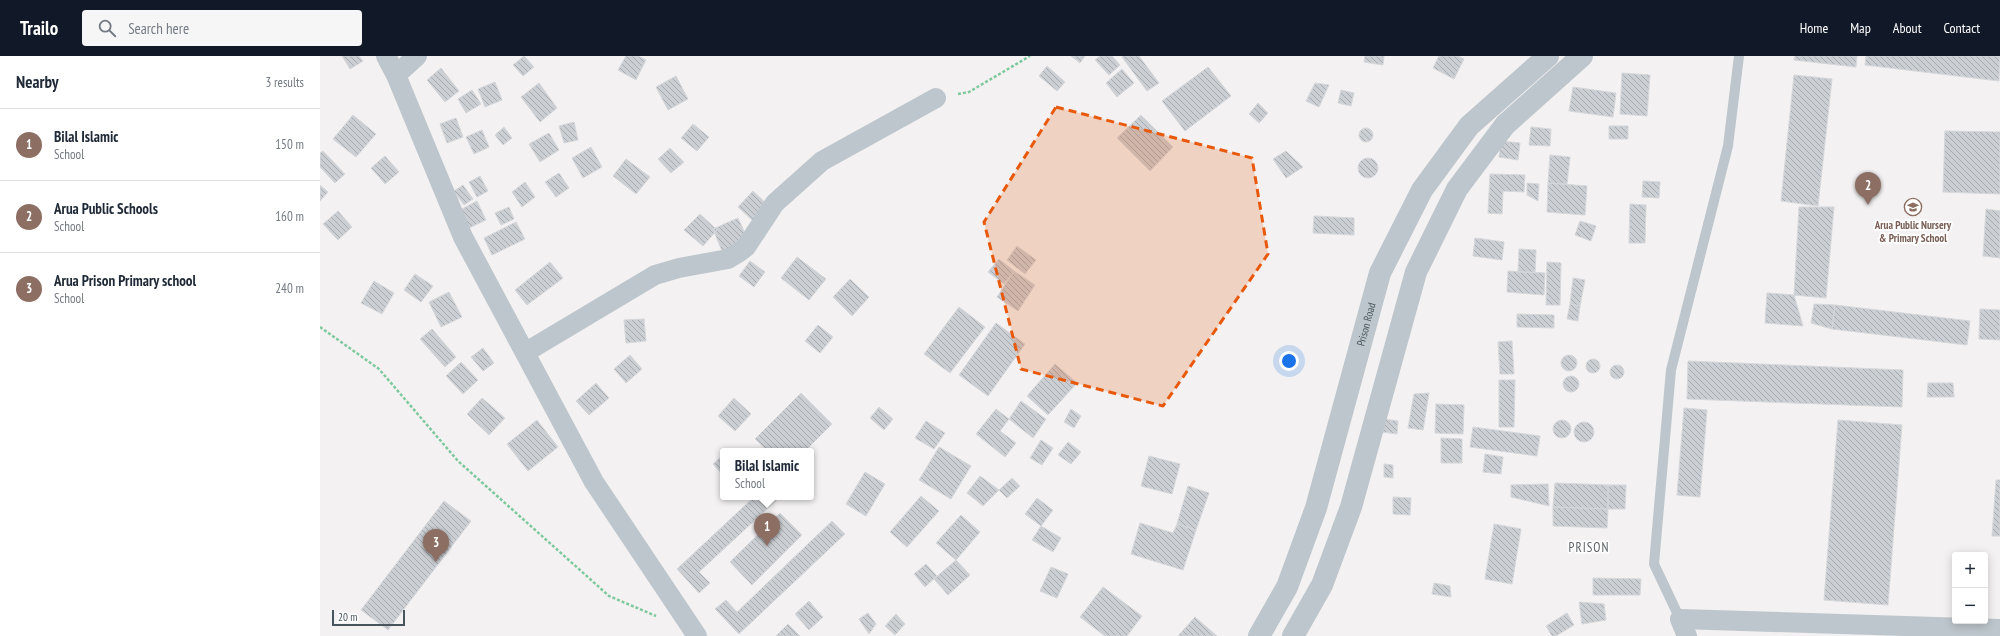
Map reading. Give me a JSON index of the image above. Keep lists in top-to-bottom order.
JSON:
{
  "streets": {
    "street": ["Prison Road"]
  },
  "districts": ["PRISON"],
  "places": {
    "school or university": ["Arua Public Nursery & Primary School"]
  },
  "scale_bar": "20 m",
  "page": {
    "header": "Trailo",
    "search": "Search here",
    "nav": [
      "Home",
      "Map",
      "About",
      "Contact"
    ],
    "heading": ["Nearby", "3 results"],
    "list": [
      {
        "mark": "1",
        "name": "Bilal Islamic",
        "note": "School",
        "value": "150 m"
      },
      {
        "mark": "2",
        "name": "Arua Public Schools",
        "note": "School",
        "value": "160 m"
      },
      {
        "mark": "3",
        "name": "Arua Prison Primary school",
        "note": "School",
        "value": "240 m"
      }
    ],
    "pins": ["2", "1", "3"],
    "popup": ["Bilal Islamic", "School"],
    "map_buttons": ["+", "−"],
    "scale": "20 m"
  }
}
